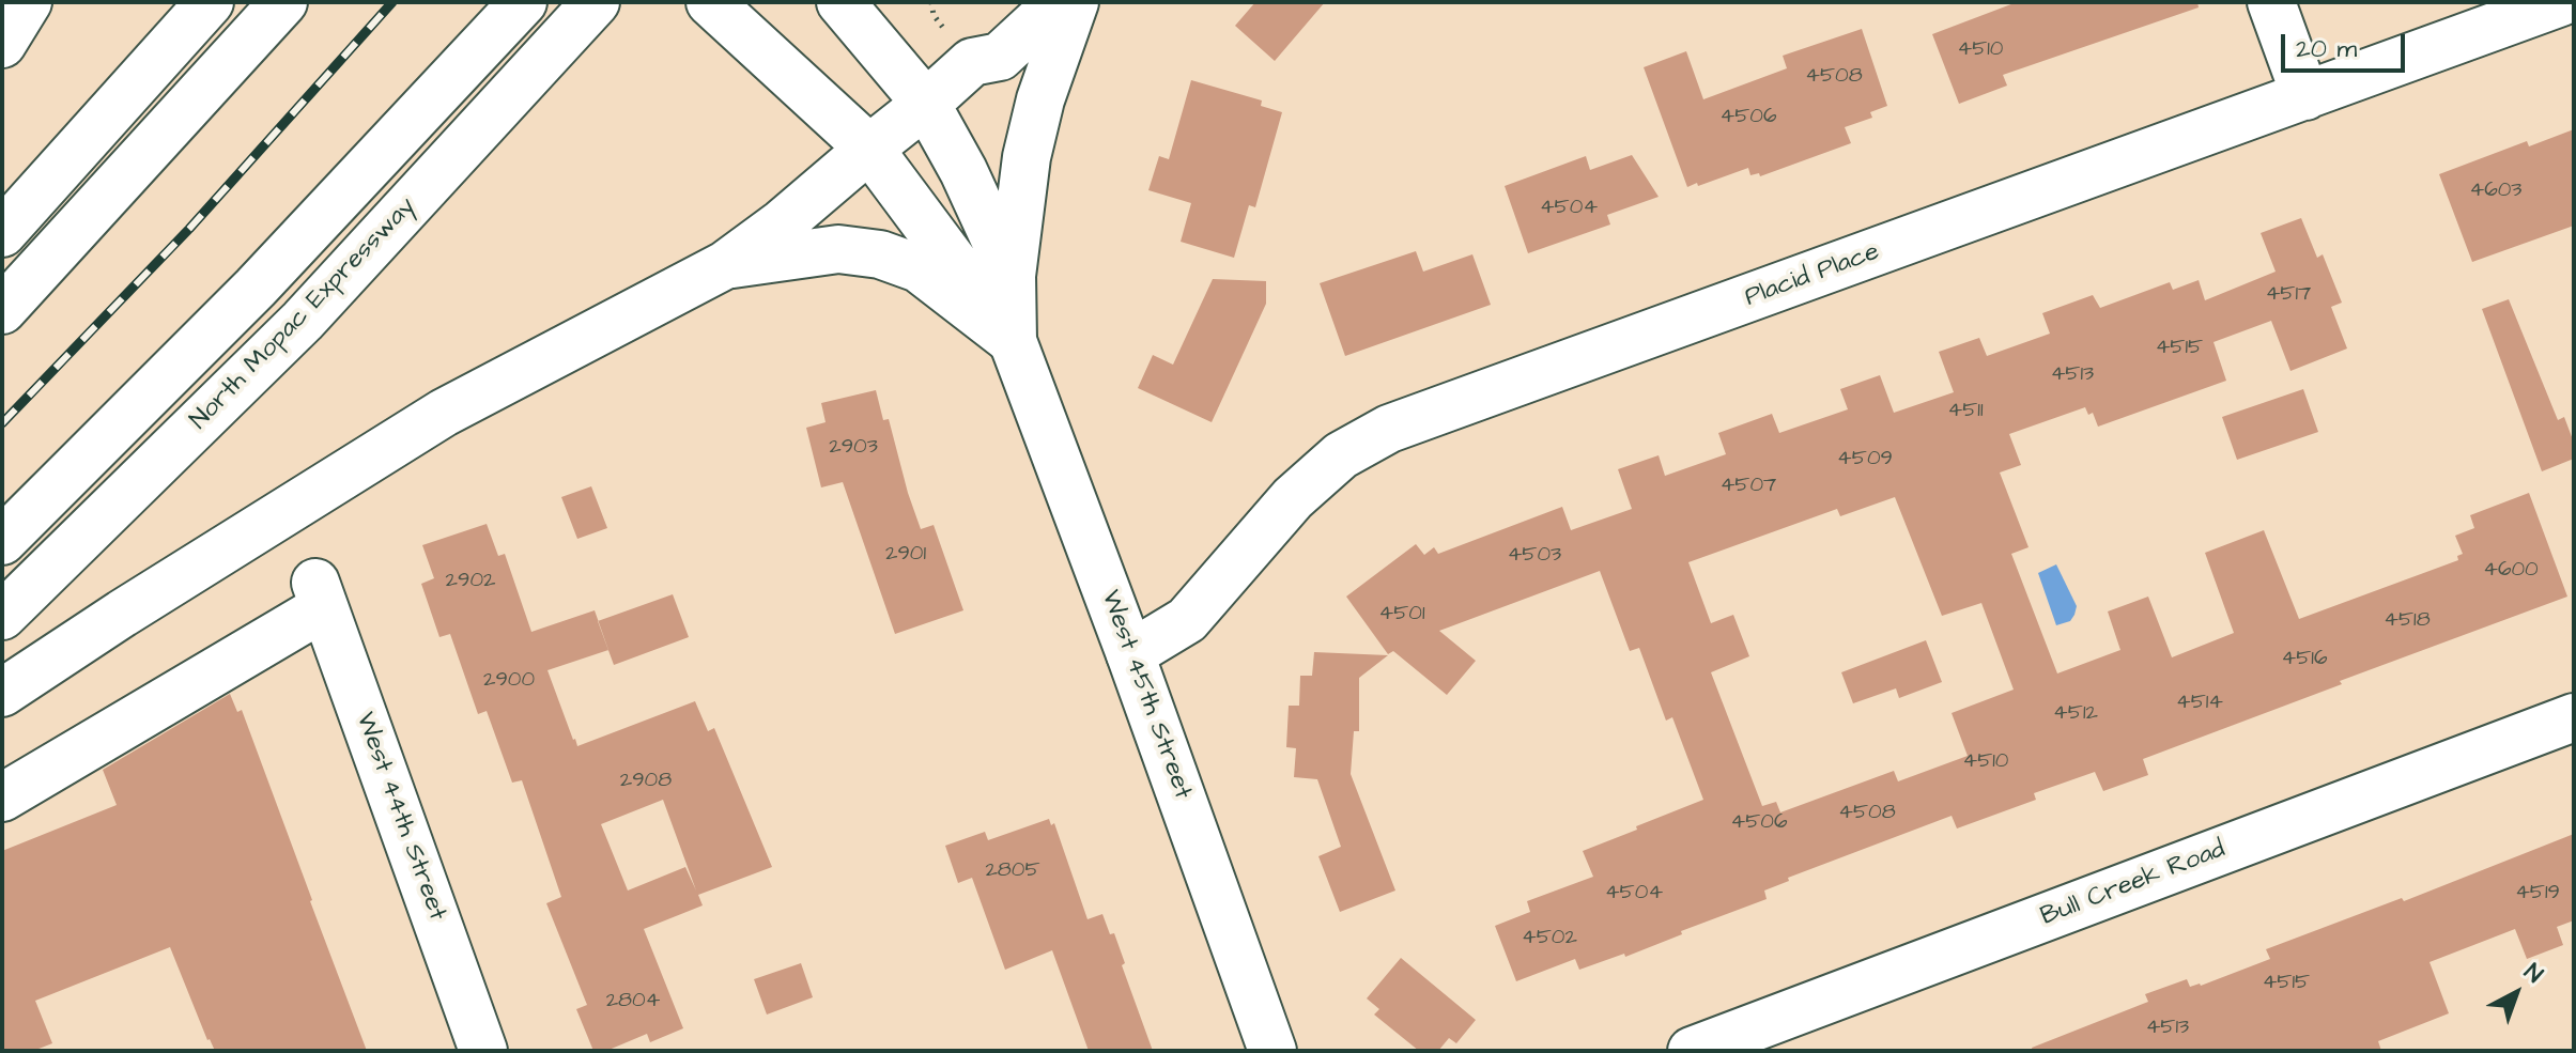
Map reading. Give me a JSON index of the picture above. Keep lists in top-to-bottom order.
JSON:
{
  "streets": {
    "main road": [
      "Placid Place",
      "North Mopac Expressway",
      "West 45th Street",
      "West 44th Street",
      "Bull Creek Road"
    ]
  },
  "crossings": [
    ["Placid Place", "West 45th Street"]
  ],
  "house_numbers": [
    "4510",
    "4508",
    "4506",
    "4603",
    "4504",
    "4517",
    "4515",
    "4513",
    "4511",
    "2903",
    "4509",
    "4507",
    "2901",
    "4503",
    "4600",
    "2902",
    "4501",
    "4518",
    "4516",
    "2900",
    "4514",
    "4512",
    "4510",
    "2908",
    "4508",
    "4506",
    "2805",
    "4504",
    "4519",
    "4502",
    "4515",
    "2804",
    "4513"
  ],
  "scale_bar": "20 m",
  "north": "top right"
}
